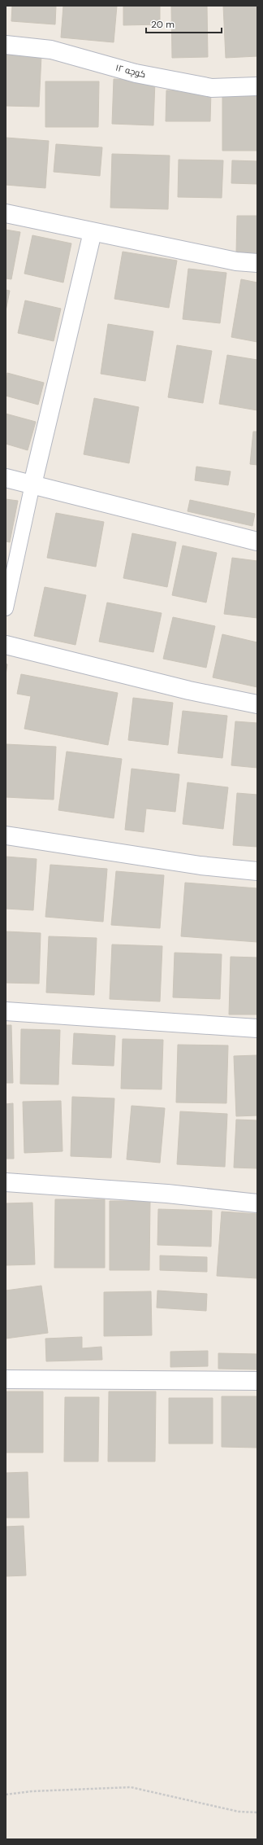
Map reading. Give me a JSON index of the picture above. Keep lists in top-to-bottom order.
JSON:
{
  "streets": {
    "street": ["کوچه ۱۲"]
  },
  "scale_bar": "20 m"
}
